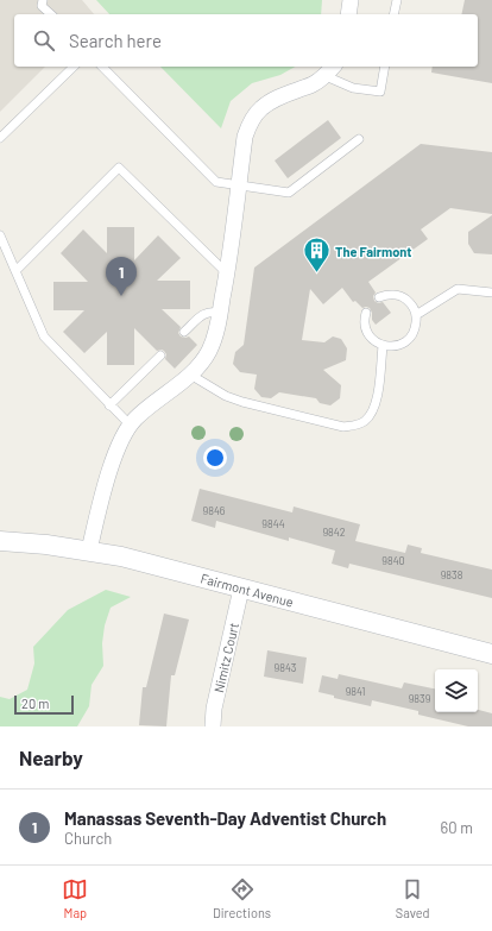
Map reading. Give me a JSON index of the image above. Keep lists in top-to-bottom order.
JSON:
{
  "streets": {
    "street": ["Fairmont Avenue", "Nimitz Court"]
  },
  "crossings": [
    ["Fairmont Avenue", "Nimitz Court"]
  ],
  "places": {
    "building": ["The Fairmont"]
  },
  "house_numbers": [
    "9846",
    "9844",
    "9842",
    "9840",
    "9838",
    "9843",
    "9841",
    "9839"
  ],
  "scale_bar": "20 m",
  "page": {
    "search": "Search here",
    "pins": "1",
    "scale": "20 m",
    "heading": "Nearby",
    "list": [
      {
        "mark": "1",
        "name": "Manassas Seventh-Day Adventist Church",
        "note": "Church",
        "value": "60 m"
      }
    ],
    "nav": ["Map", "Directions", "Saved"]
  }
}
